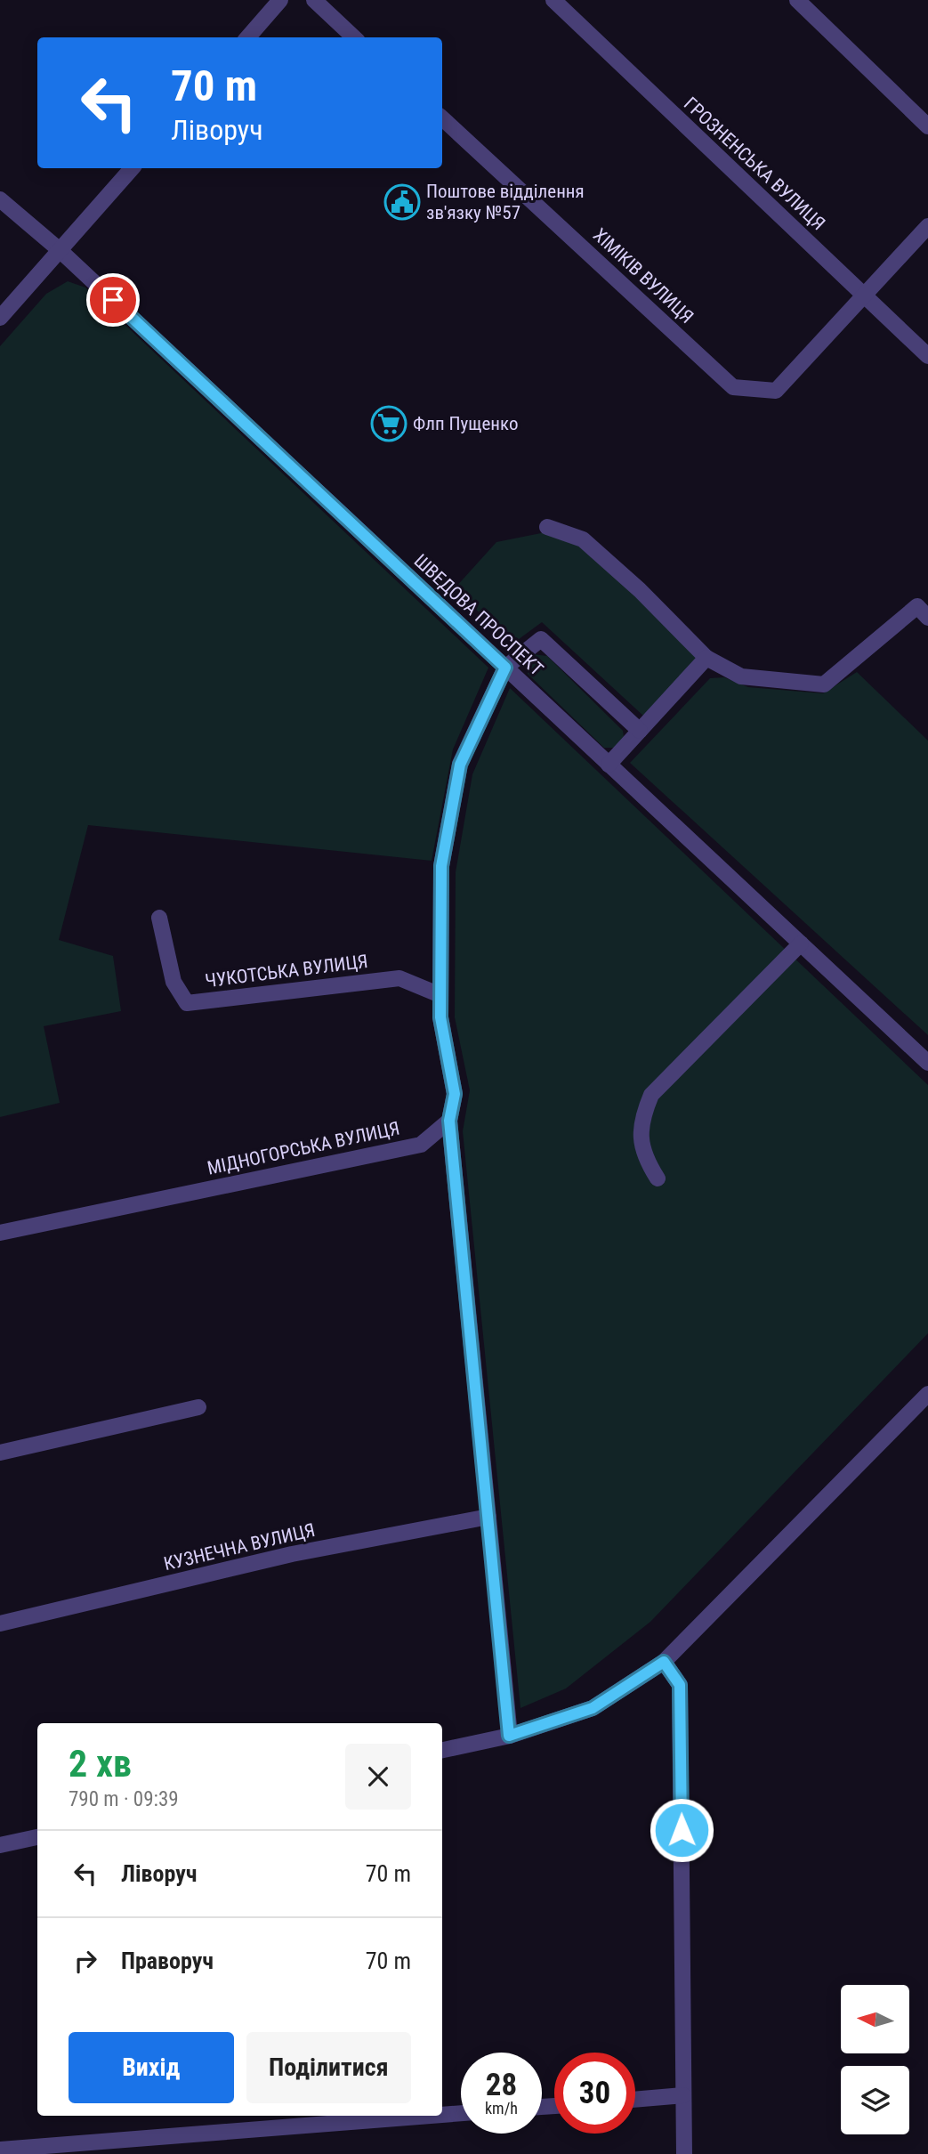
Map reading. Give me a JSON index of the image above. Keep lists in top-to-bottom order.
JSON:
{
  "streets": {
    "street": [
      "ГРОЗНЕНСЬКА ВУЛИЦЯ",
      "ХІМІКІВ ВУЛИЦЯ",
      "ШВЕДОВА ПРОСПЕКТ",
      "ЧУКОТСЬКА ВУЛИЦЯ",
      "МІДНОГОРСЬКА ВУЛИЦЯ",
      "КУЗНЕЧНА ВУЛИЦЯ"
    ]
  },
  "crossings": [
    ["ГРОЗНЕНСЬКА ВУЛИЦЯ", "ХІМІКІВ ВУЛИЦЯ"]
  ],
  "places": {
    "public building": ["Поштове відділення зв'язку №57"],
    "supermarket": ["Флп Пущенко"]
  },
  "north": "left",
  "page": {
    "turn": ["70 m", "Ліворуч"],
    "heading": ["2 хв", "790 m · 09:39"],
    "list": [
      {
        "name": "Ліворуч",
        "value": "70 m"
      },
      {
        "name": "Праворуч",
        "value": "70 m"
      }
    ],
    "buttons": ["Вихід", "Поділитися"],
    "speed": "28 km/h",
    "limit": "30"
  }
}
